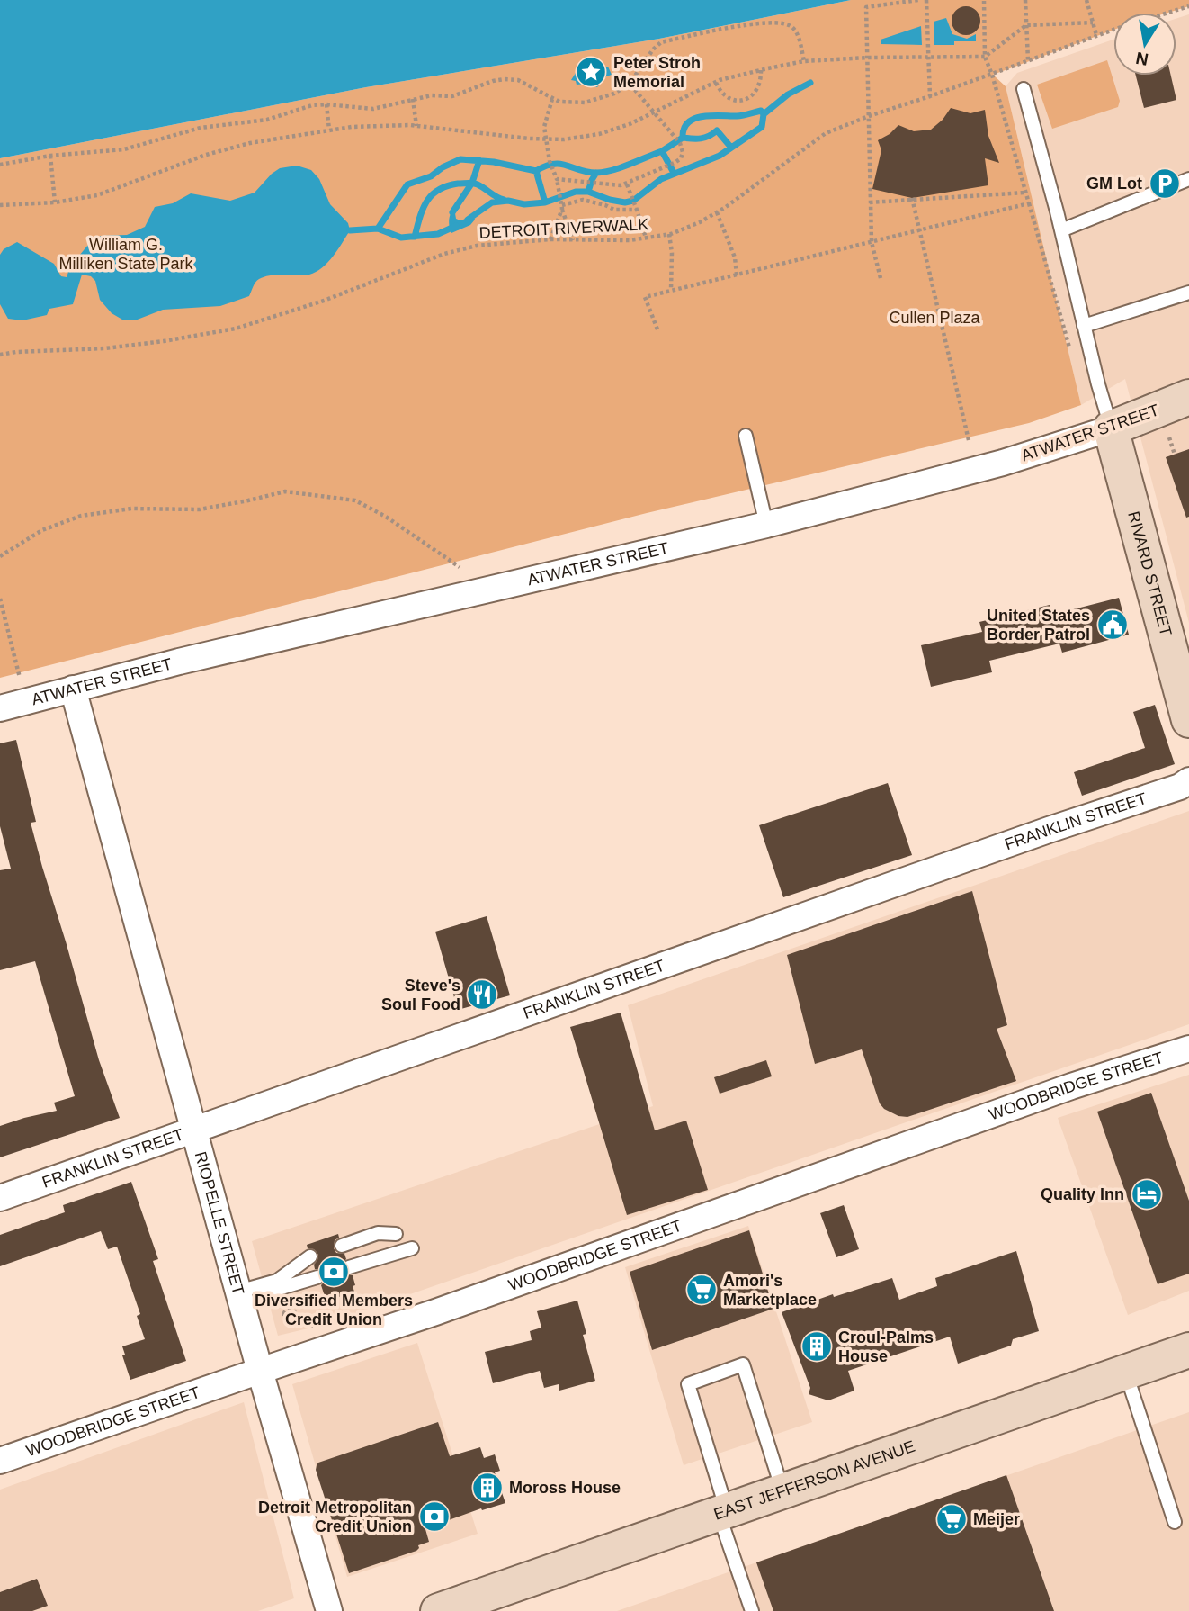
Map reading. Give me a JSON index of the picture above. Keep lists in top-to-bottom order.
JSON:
{
  "streets": {
    "main road": ["ATWATER STREET", "RIVARD STREET", "EAST JEFFERSON AVENUE"],
    "street": ["FRANKLIN STREET", "WOODBRIDGE STREET", "RIOPELLE STREET"],
    "path": ["DETROIT RIVERWALK"]
  },
  "crossings": [
    ["ATWATER STREET", "RIVARD STREET"],
    ["ATWATER STREET", "RIOPELLE STREET"],
    ["FRANKLIN STREET", "RIOPELLE STREET"],
    ["WOODBRIDGE STREET", "RIOPELLE STREET"]
  ],
  "parks": ["William G. Milliken State Park", "Cullen Plaza"],
  "places": {
    "place": ["Peter Stroh Memorial"],
    "parking": ["GM Lot"],
    "public building": ["United States Border Patrol"],
    "restaurant": ["Steve's Soul Food"],
    "hotel": ["Quality Inn"],
    "bank": ["Diversified Members Credit Union", "Detroit Metropolitan Credit Union"],
    "supermarket": ["Amori's Marketplace", "Meijer"],
    "building": ["Croul-Palms House", "Moross House"]
  },
  "north": "bottom"
}
